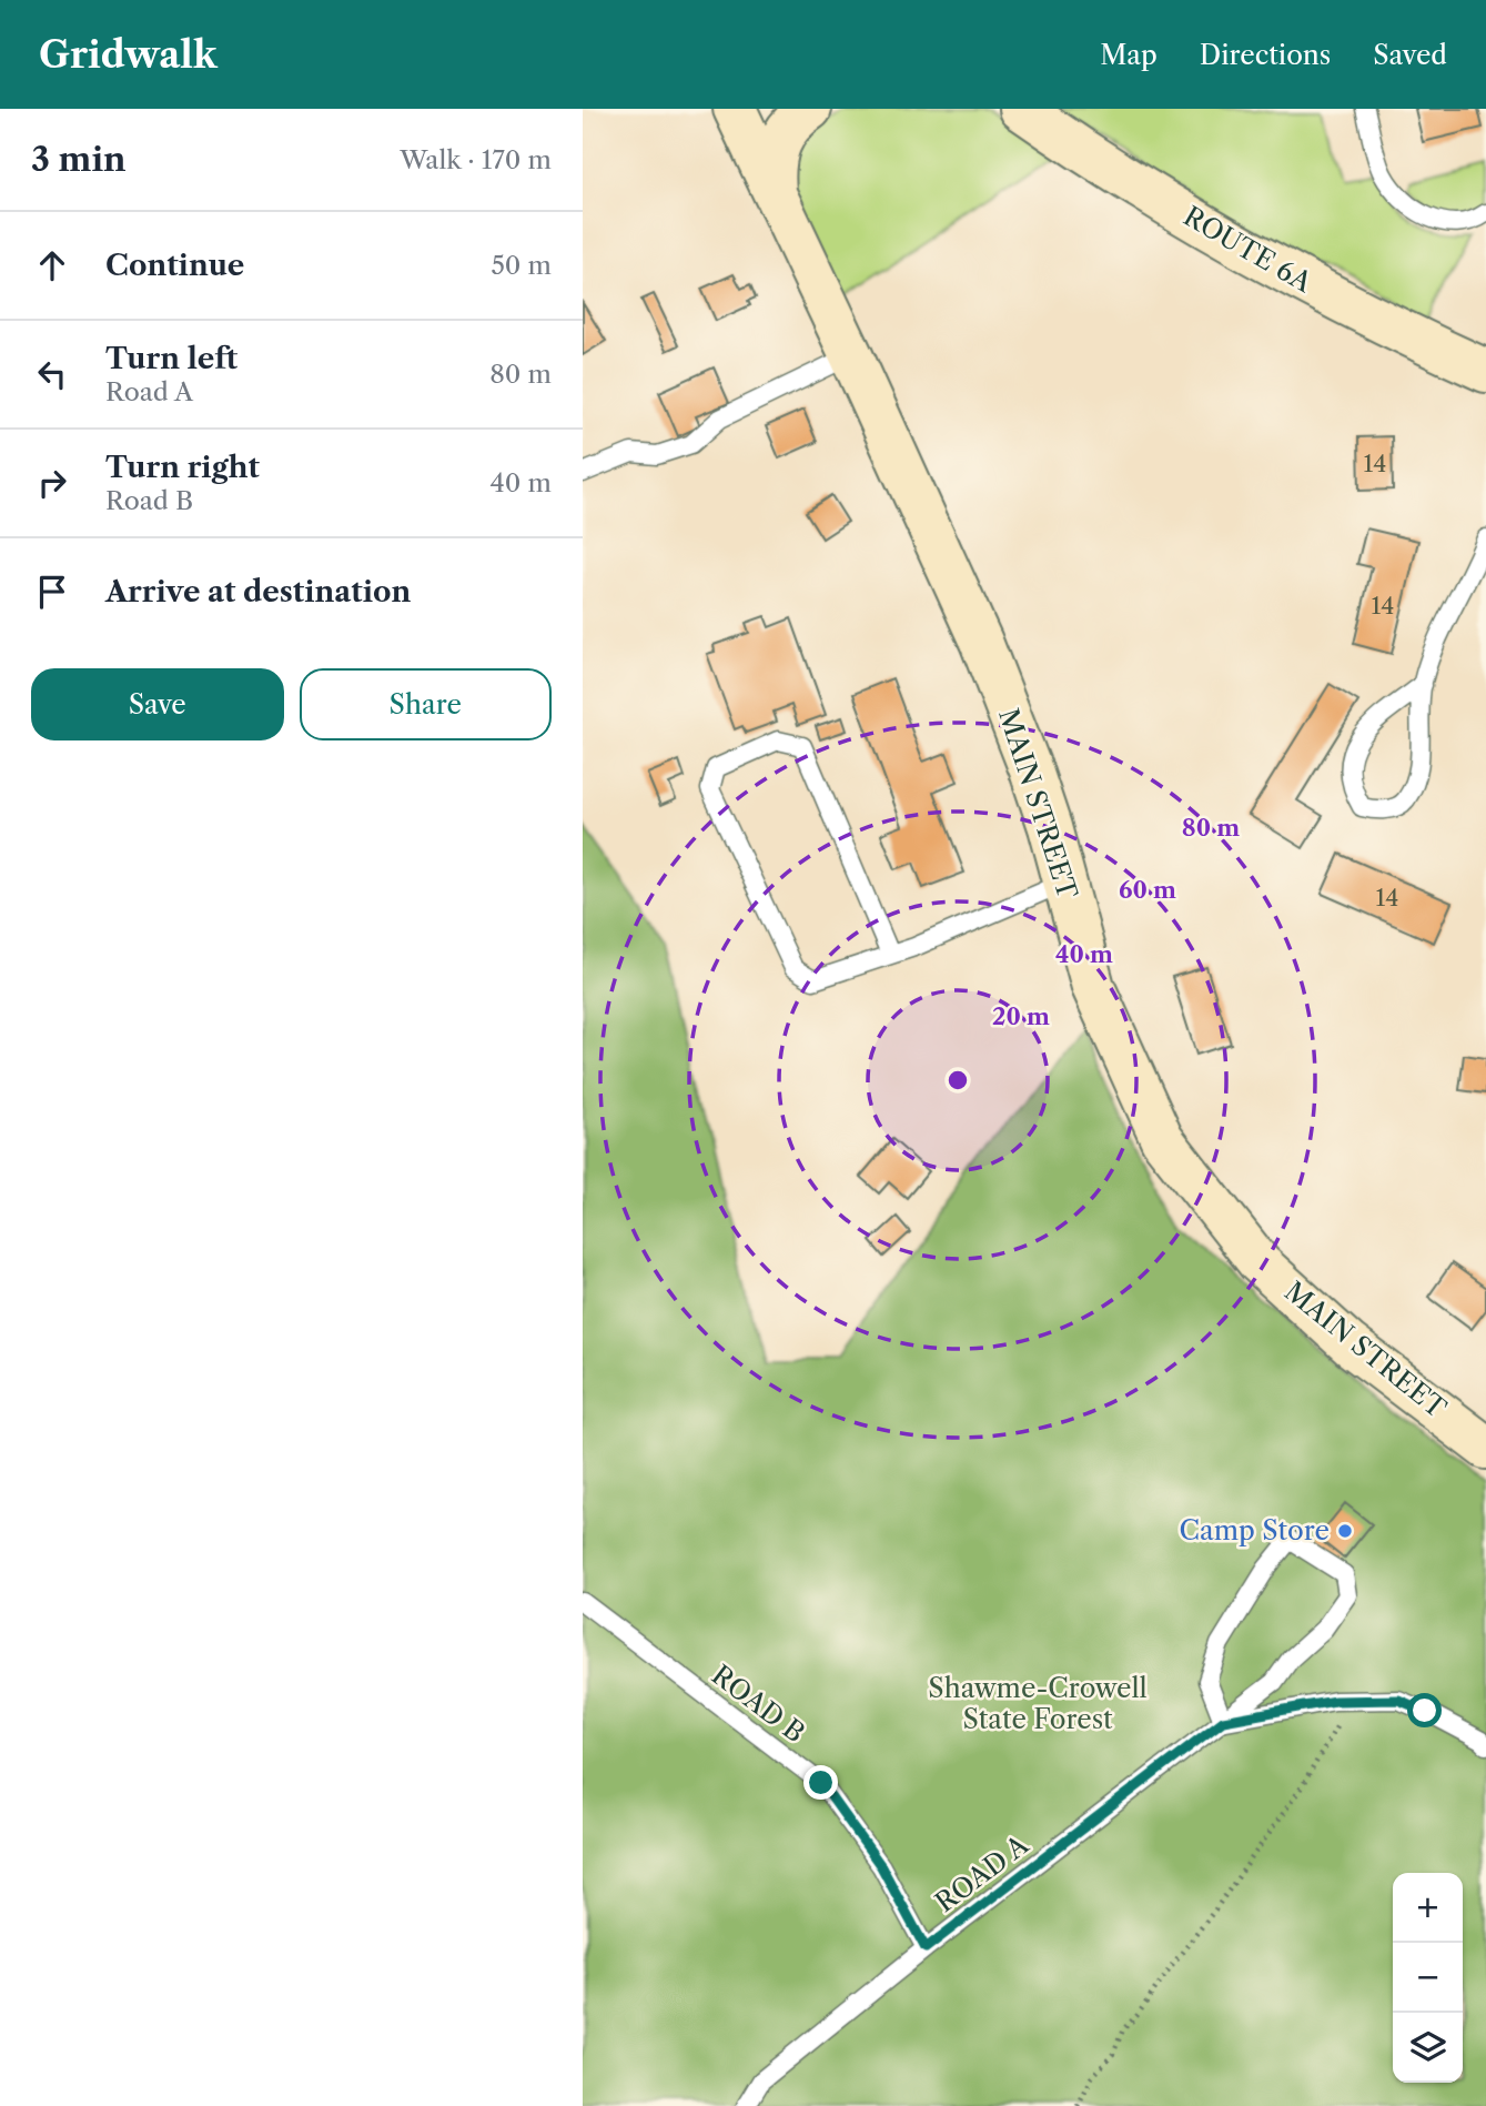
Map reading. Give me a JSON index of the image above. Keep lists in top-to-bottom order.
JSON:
{
  "streets": {
    "main road": ["ROUTE 6A", "MAIN STREET"],
    "lane": ["ROAD B", "ROAD A"]
  },
  "crossings": [
    ["ROAD B", "ROAD A"]
  ],
  "parks": ["Shawme-Crowell State Forest"],
  "places": ["Camp Store"],
  "house_numbers": ["14", "14", "14"],
  "page": {
    "header": "Gridwalk",
    "nav": ["Map", "Directions", "Saved"],
    "heading": ["3 min", "Walk · 170 m"],
    "list": [
      ["Continue", "50 m"],
      ["Turn left", "Road A", "80 m"],
      ["Turn right", "Road B", "40 m"],
      "Arrive at destination"
    ],
    "buttons": ["Save", "Share"],
    "map_buttons": ["+", "−"]
  },
  "rings": [
    "80 m",
    "60 m",
    "40 m",
    "20 m"
  ]
}
